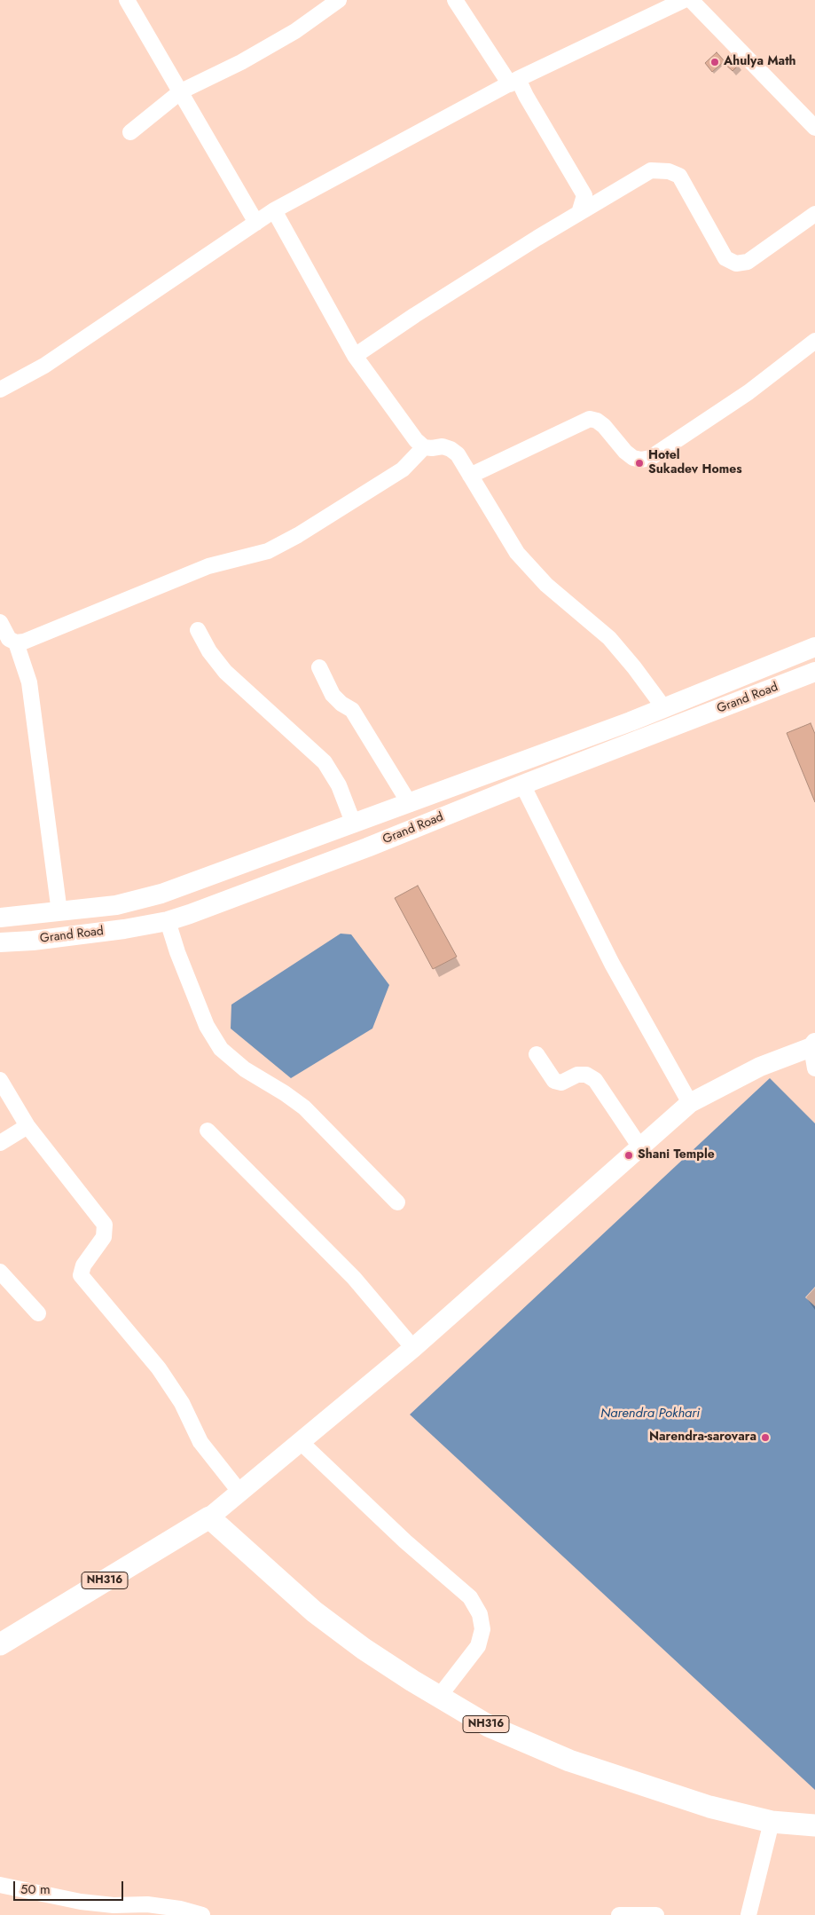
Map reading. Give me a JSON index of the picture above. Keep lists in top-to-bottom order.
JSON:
{
  "streets": {
    "highway": ["NH316"],
    "main road": ["Grand Road"]
  },
  "water": ["Narendra Pokhari"],
  "places": [
    "Ahulya Math",
    "Hotel Sukadev Homes",
    "Shani Temple",
    "Narendra-sarovara"
  ],
  "scale_bar": "50 m"
}
